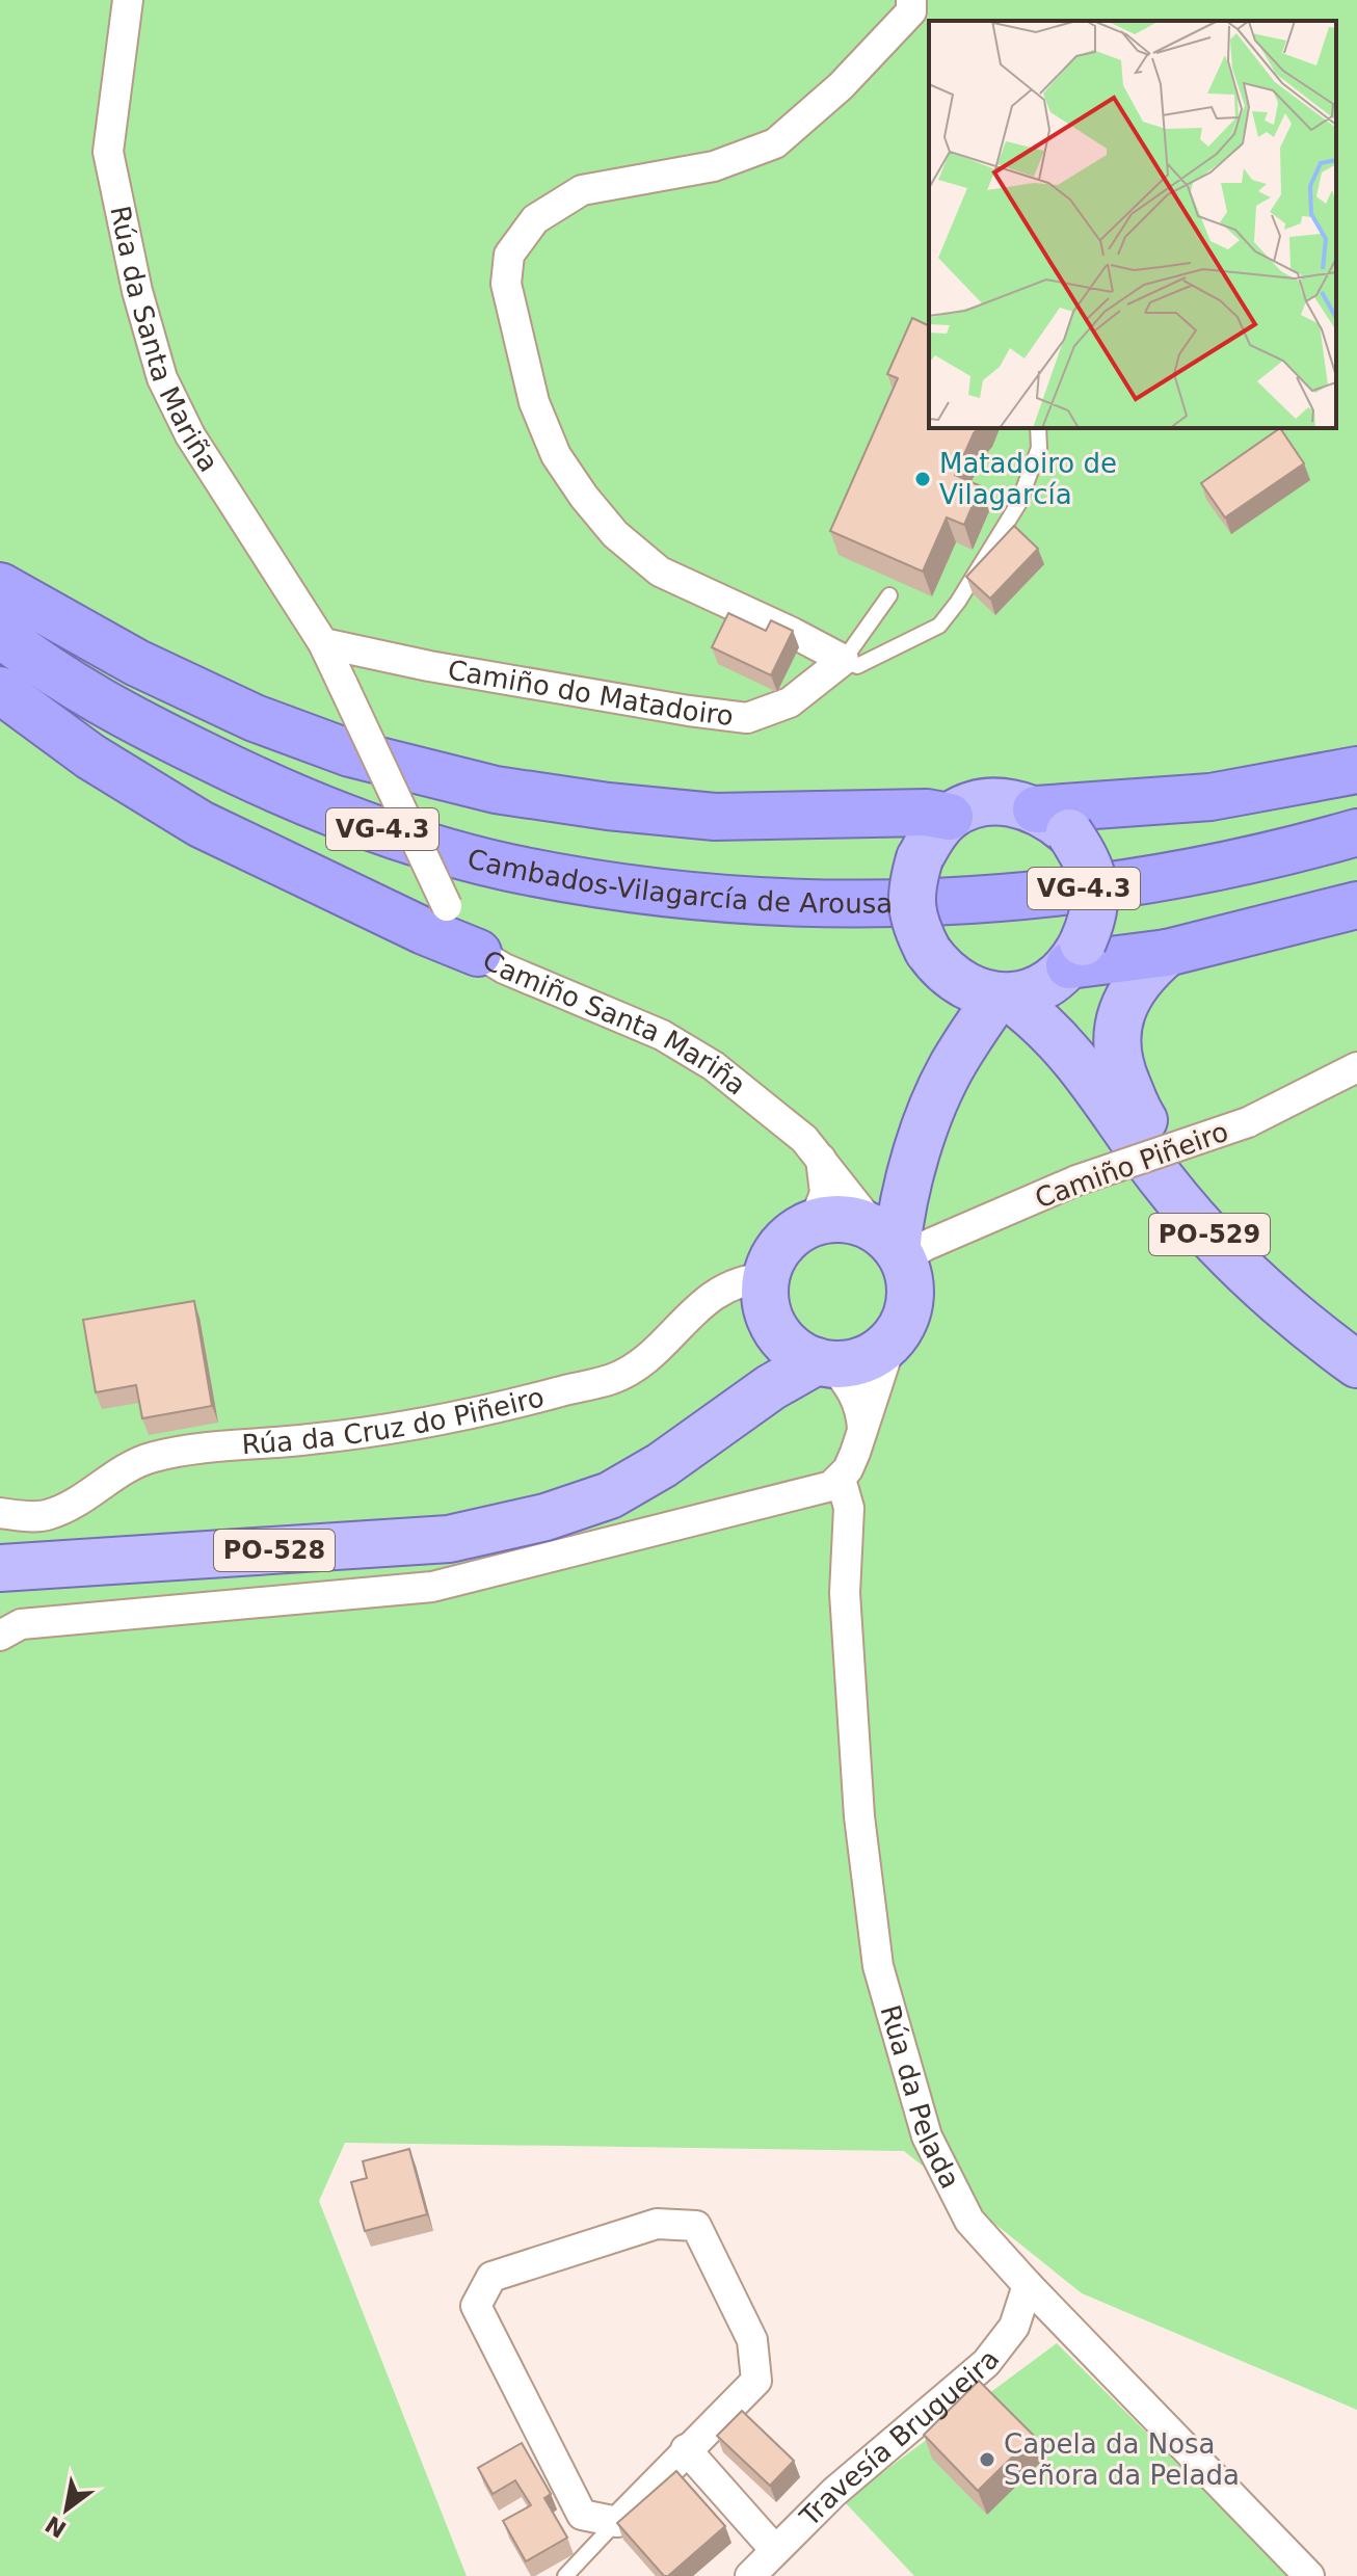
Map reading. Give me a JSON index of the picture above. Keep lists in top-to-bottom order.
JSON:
{
  "streets": {
    "highway": ["VG-4.3", "Cambados-Vilagarcía de Arousa"],
    "main road": ["PO-529", "PO-528"],
    "street": [
      "Rúa da Santa Mariña",
      "Camiño do Matadoiro",
      "Camiño Santa Mariña",
      "Camiño Piñeiro",
      "Rúa da Cruz do Piñeiro",
      "Rúa da Pelada",
      "Travesía Brugueira"
    ]
  },
  "crossings": [
    ["Rúa da Santa Mariña", "Camiño do Matadoiro"],
    ["Rúa da Santa Mariña", "Camiño Santa Mariña"],
    ["Camiño do Matadoiro", "Camiño Santa Mariña"],
    ["Camiño Santa Mariña", "Camiño Piñeiro"],
    ["Camiño Santa Mariña", "Rúa da Cruz do Piñeiro"],
    ["Camiño Santa Mariña", "PO-528"],
    ["Camiño Piñeiro", "Rúa da Cruz do Piñeiro"],
    ["Camiño Piñeiro", "PO-528"],
    ["Rúa da Cruz do Piñeiro", "PO-528"],
    ["Rúa da Pelada", "Travesía Brugueira"]
  ],
  "places": ["Matadoiro de Vilagarcía", "Capela da Nosa Señora da Pelada"],
  "north": "bottom left"
}
